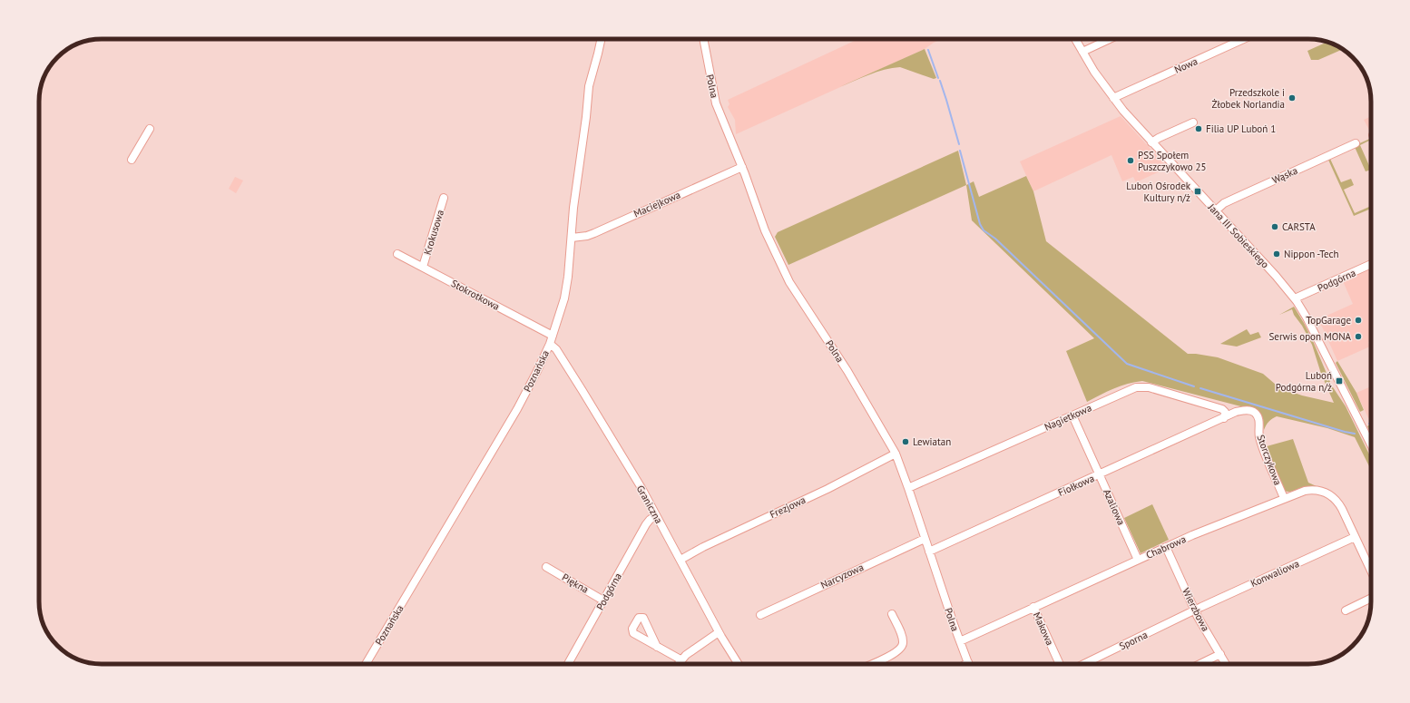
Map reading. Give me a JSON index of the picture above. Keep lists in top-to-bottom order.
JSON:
{
  "streets": {
    "street": [
      "Nowa",
      "Polna",
      "Wąska",
      "Maciejkowa",
      "Krokusowa",
      "Jana III Sobieskiego",
      "Podgórna",
      "Stokrotkowa",
      "Poznańska",
      "Nagietkowa",
      "Storczykowa",
      "Fiołkowa",
      "Graniczna",
      "Frezjowa",
      "Azaliowa",
      "Chabrowa",
      "Konwaliowa",
      "Narcyzowa",
      "Piękna",
      "Wierzbowa",
      "Makowa",
      "Sporna"
    ]
  },
  "crossings": [
    ["Nowa", "Jana III Sobieskiego"],
    ["Polna", "Maciejkowa"],
    ["Polna", "Nagietkowa"],
    ["Polna", "Fiołkowa"],
    ["Polna", "Frezjowa"],
    ["Polna", "Chabrowa"],
    ["Polna", "Narcyzowa"],
    ["Wąska", "Jana III Sobieskiego"],
    ["Maciejkowa", "Poznańska"],
    ["Krokusowa", "Stokrotkowa"],
    ["Jana III Sobieskiego", "Podgórna"],
    ["Podgórna", "Graniczna"],
    ["Podgórna", "Piękna"],
    ["Stokrotkowa", "Poznańska"],
    ["Poznańska", "Graniczna"],
    ["Nagietkowa", "Storczykowa"],
    ["Nagietkowa", "Fiołkowa"],
    ["Nagietkowa", "Azaliowa"],
    ["Storczykowa", "Fiołkowa"],
    ["Storczykowa", "Chabrowa"],
    ["Fiołkowa", "Azaliowa"],
    ["Graniczna", "Frezjowa"],
    ["Azaliowa", "Chabrowa"],
    ["Chabrowa", "Konwaliowa"],
    ["Chabrowa", "Wierzbowa"],
    ["Chabrowa", "Makowa"],
    ["Konwaliowa", "Wierzbowa"],
    ["Konwaliowa", "Sporna"],
    ["Wierzbowa", "Sporna"]
  ],
  "places": {
    "other": [
      "Przedszkole i Żłobek Norlandia",
      "Filia UP Luboń 1",
      "PSS Społem Puszczykowo 25",
      "CARSTA",
      "Nippon -Tech",
      "TopGarage",
      "Serwis opon MONA",
      "Lewiatan"
    ],
    "transit": ["Luboń Ośrodek Kultury n/ż", "Luboń Podgórna n/ż"]
  }
}
